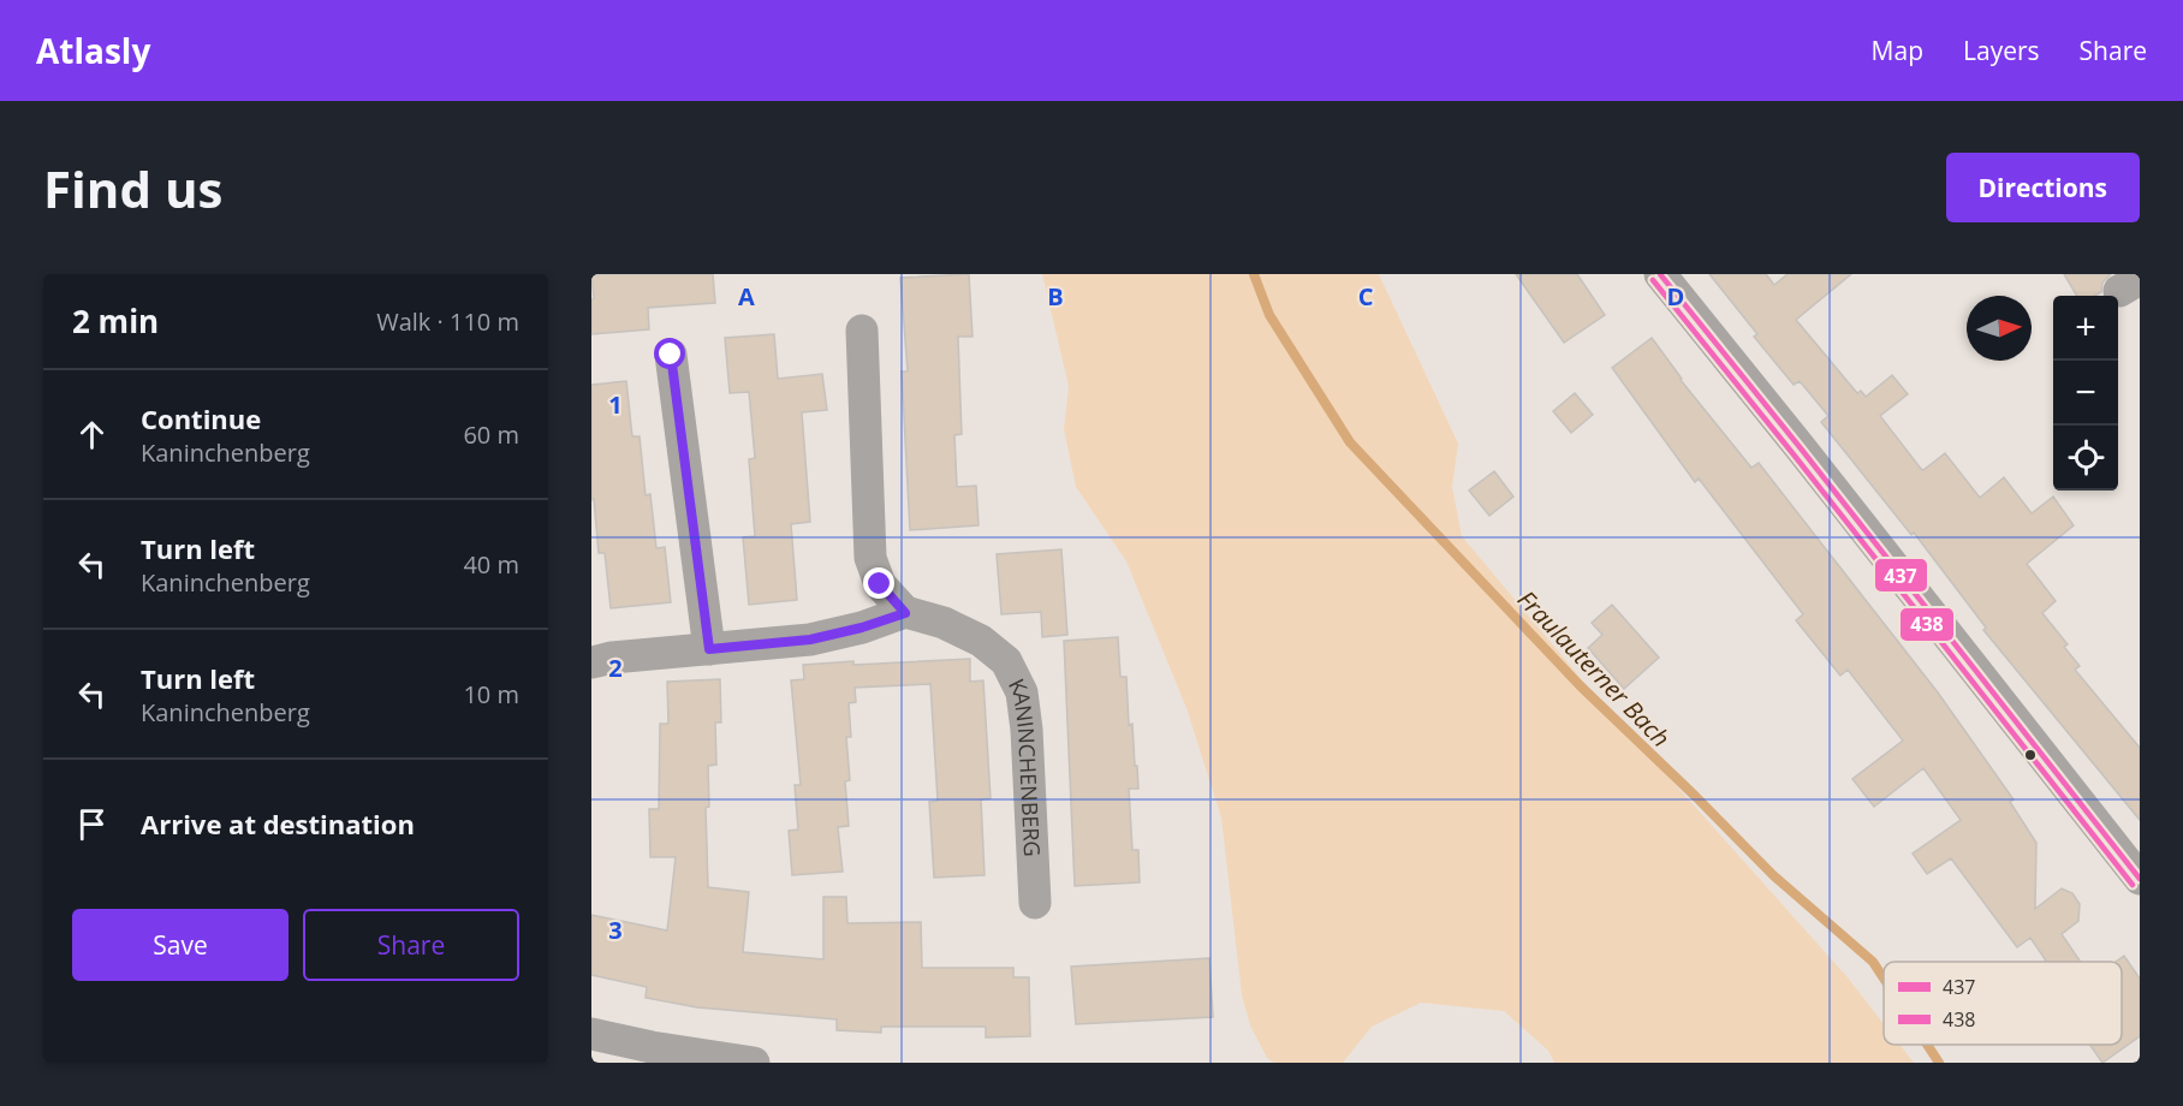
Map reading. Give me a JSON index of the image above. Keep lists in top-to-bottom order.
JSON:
{
  "streets": {
    "street": ["KANINCHENBERG"]
  },
  "water": ["Fraulauterner Bach"],
  "lines": ["transit line 437", "transit line 438"],
  "legend": ["437", "438"],
  "north": "right",
  "page": {
    "header": "Atlasly",
    "nav": ["Map", "Layers", "Share"],
    "buttons": [
      "Directions",
      ["Save", "Share"]
    ],
    "title": "Find us",
    "heading": ["2 min", "Walk · 110 m"],
    "map_buttons": ["+", "−"],
    "list": [
      ["Continue", "Kaninchenberg", "60 m"],
      ["Turn left", "Kaninchenberg", "40 m"],
      ["Turn left", "Kaninchenberg", "10 m"],
      "Arrive at destination"
    ]
  },
  "grid": {
    "columns": [
      "A",
      "B",
      "C",
      "D"
    ],
    "rows": ["1", "2", "3"]
  }
}
